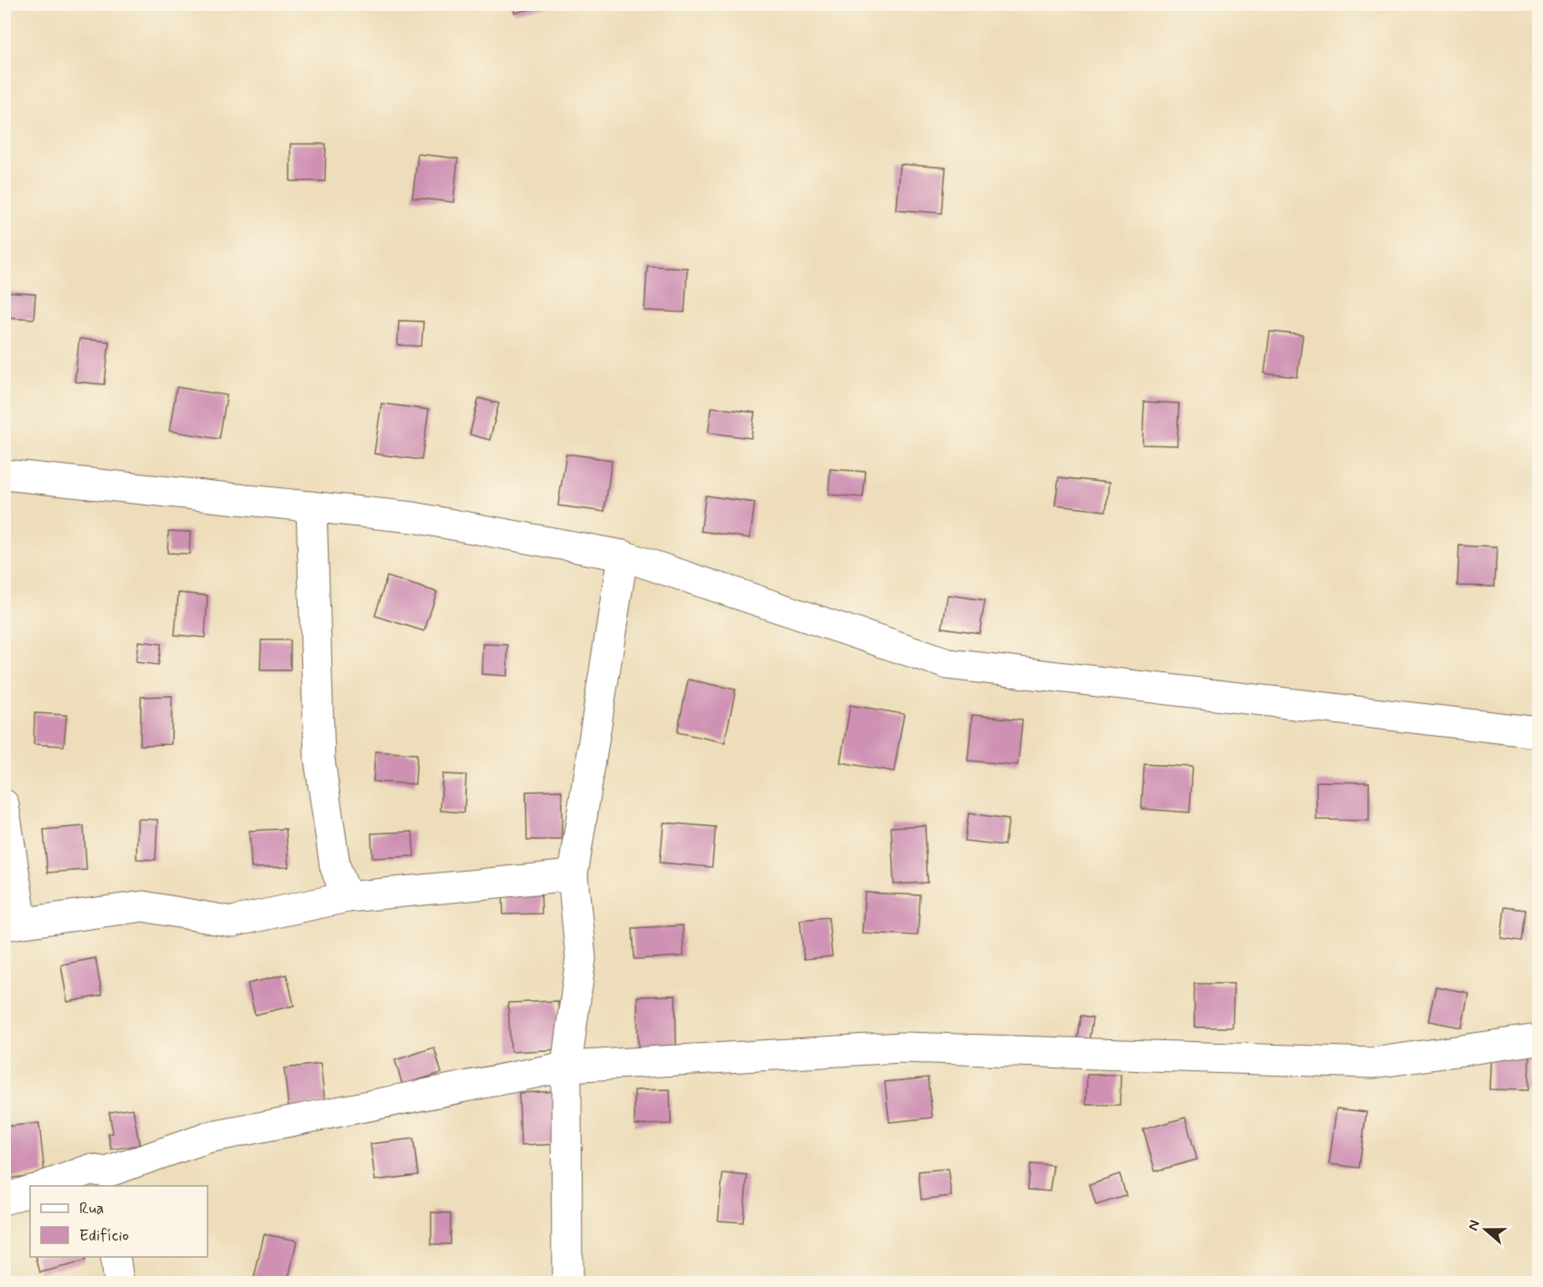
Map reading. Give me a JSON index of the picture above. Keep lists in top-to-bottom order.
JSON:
{
  "legend": ["Rua", "Edifício"],
  "north": "left"
}
